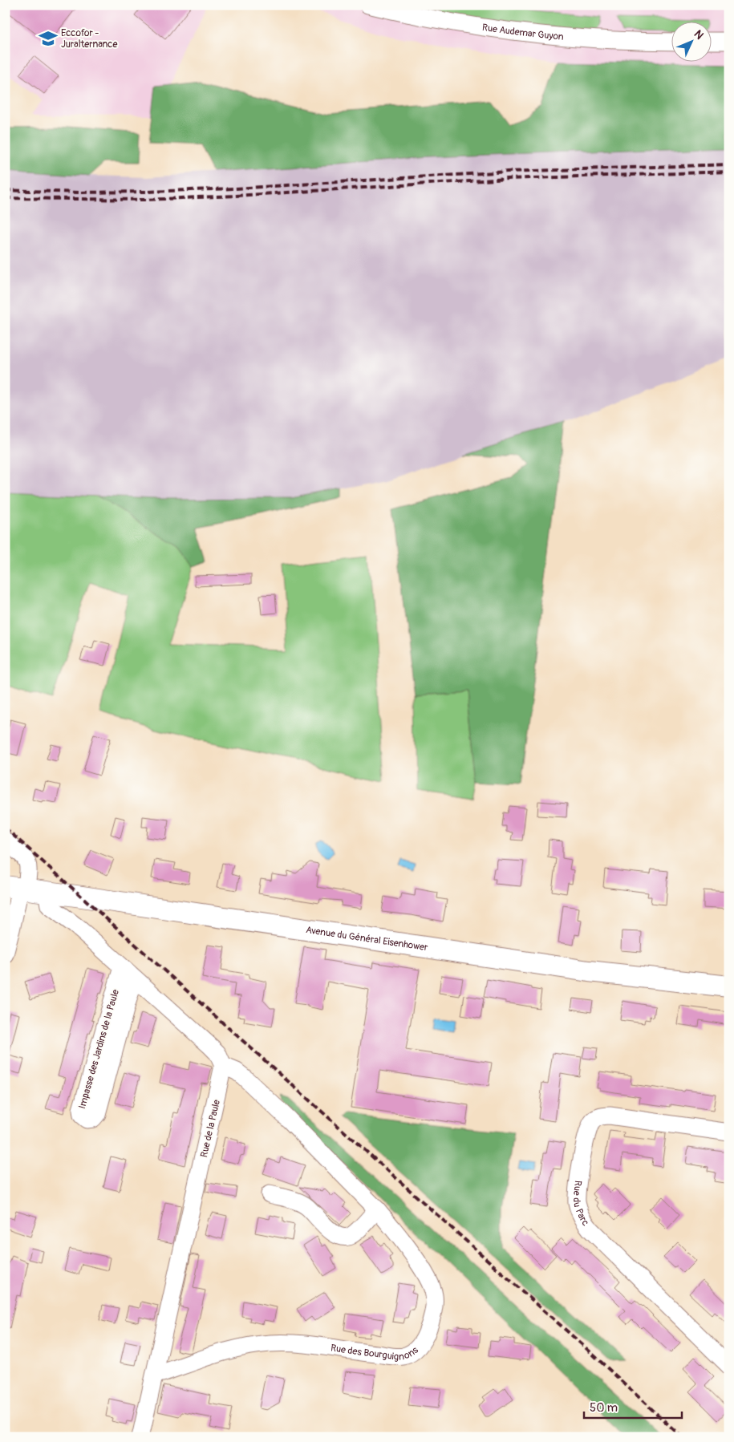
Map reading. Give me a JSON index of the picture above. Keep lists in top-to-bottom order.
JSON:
{
  "streets": {
    "main road": ["Avenue du Général Eisenhower"],
    "street": [
      "Rue Audemar Guyon",
      "Impasse des Jardins de la Paule",
      "Rue de la Paule",
      "Rue du Parc",
      "Rue des Bourguignons"
    ]
  },
  "crossings": [
    ["Rue de la Paule", "Rue des Bourguignons"]
  ],
  "places": {
    "school or university": ["Eccofor - Juralternance"]
  },
  "scale_bar": "50 m",
  "north": "top right"
}
